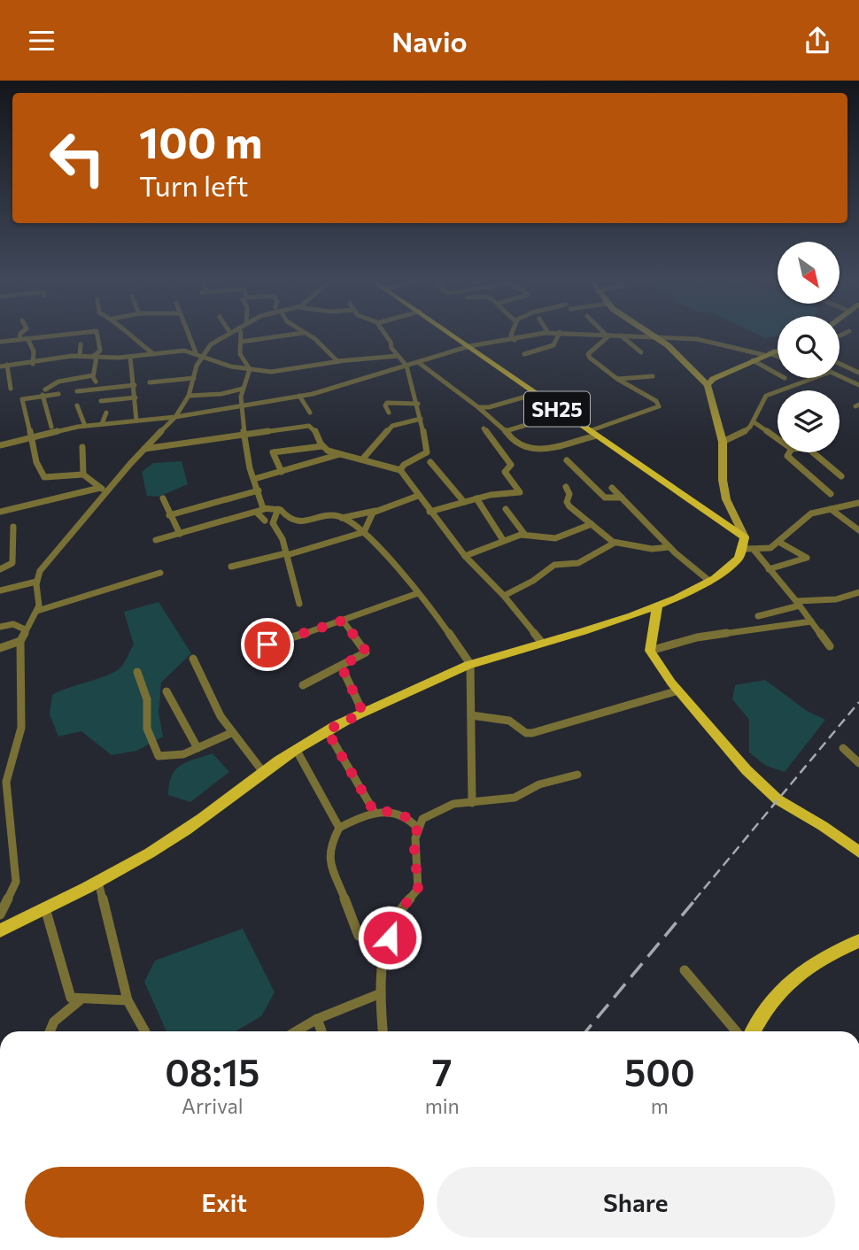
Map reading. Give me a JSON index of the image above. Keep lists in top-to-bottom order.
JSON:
{
  "streets": {
    "main road": ["SH25"]
  },
  "north": "bottom right",
  "page": {
    "header": "Navio",
    "turn": ["100 m", "Turn left"],
    "eta": [
      "08:15",
      "Arrival",
      "7",
      "min",
      "500",
      "m"
    ],
    "buttons": ["Exit", "Share"]
  }
}
